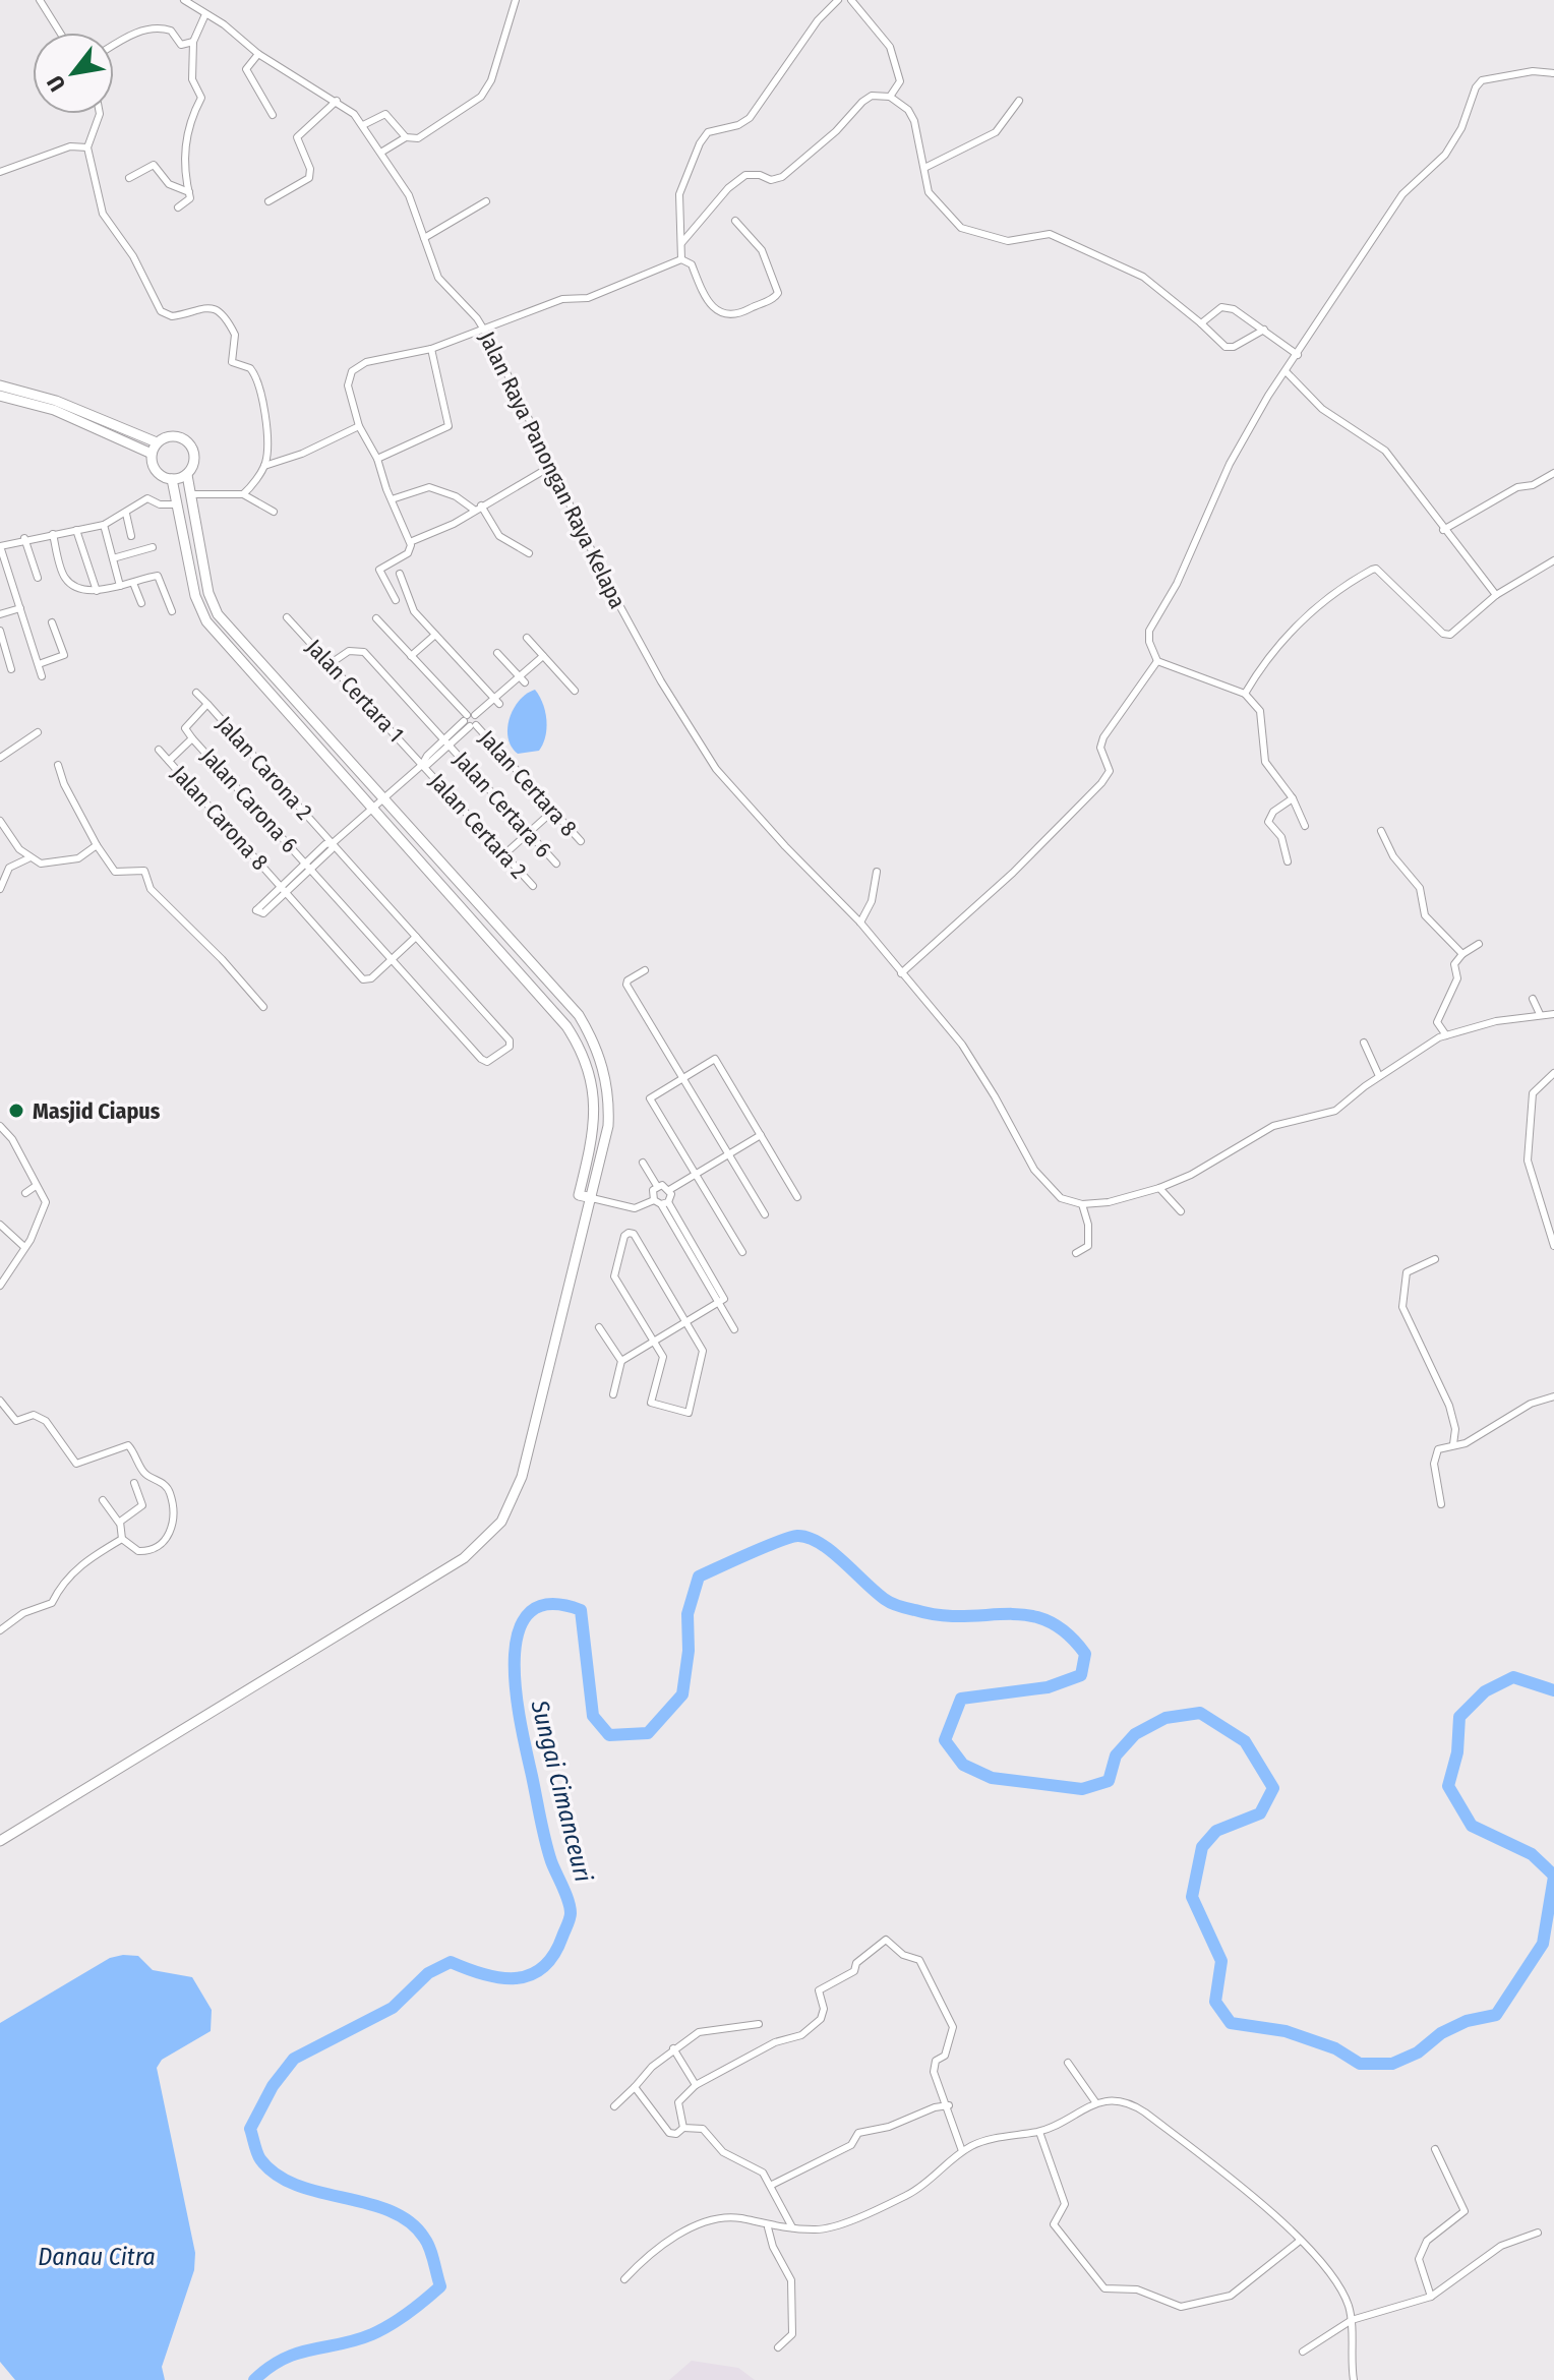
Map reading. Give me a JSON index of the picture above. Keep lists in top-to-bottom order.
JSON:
{
  "streets": {
    "street": [
      "Jalan Raya Panongan Raya Kelapa",
      "Jalan Certara 1",
      "Jalan Carona 2",
      "Jalan Certara 8",
      "Jalan Carona 6",
      "Jalan Certara 6",
      "Jalan Carona 8",
      "Jalan Certara 2"
    ]
  },
  "crossings": [
    ["Jalan Certara 1", "Jalan Certara 6"],
    ["Jalan Certara 1", "Jalan Certara 2"],
    ["Jalan Carona 2", "Jalan Carona 6"],
    ["Jalan Carona 6", "Jalan Carona 8"]
  ],
  "water": ["Sungai Cimanceuri", "Danau Citra"],
  "places": ["Masjid Ciapus"],
  "north": "bottom left"
}
